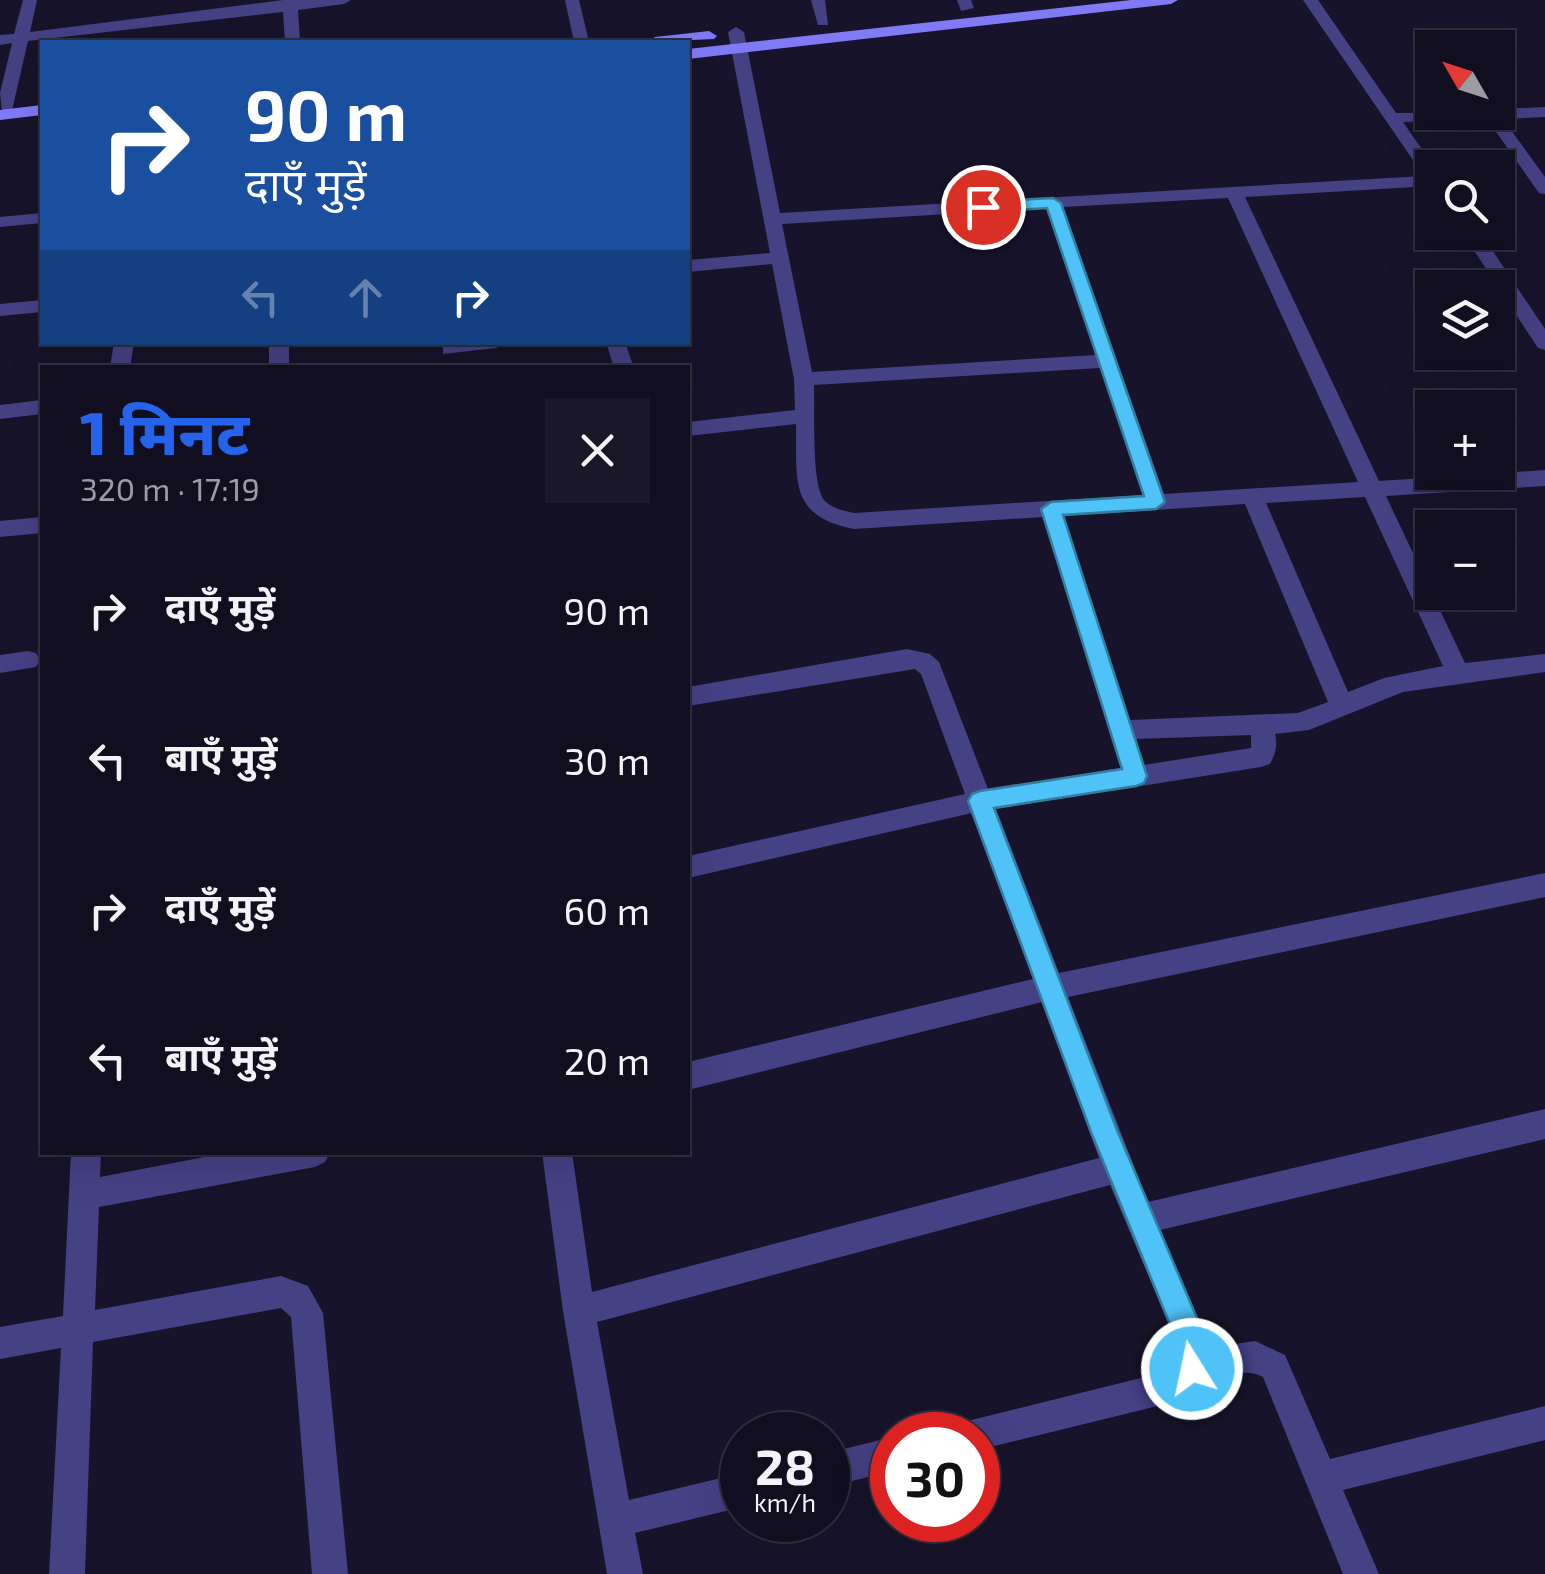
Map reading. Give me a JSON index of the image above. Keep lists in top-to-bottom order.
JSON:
{
  "north": "top left",
  "page": {
    "map_buttons": ["+", "−"],
    "turn": ["90 m", "दाएँ मुड़ें"],
    "heading": ["1 मिनट", "320 m · 17:19"],
    "list": [
      {
        "name": "दाएँ मुड़ें",
        "value": "90 m"
      },
      {
        "name": "बाएँ मुड़ें",
        "value": "30 m"
      },
      {
        "name": "दाएँ मुड़ें",
        "value": "60 m"
      },
      {
        "name": "बाएँ मुड़ें",
        "value": "20 m"
      }
    ],
    "speed": "28 km/h",
    "limit": "30"
  }
}
